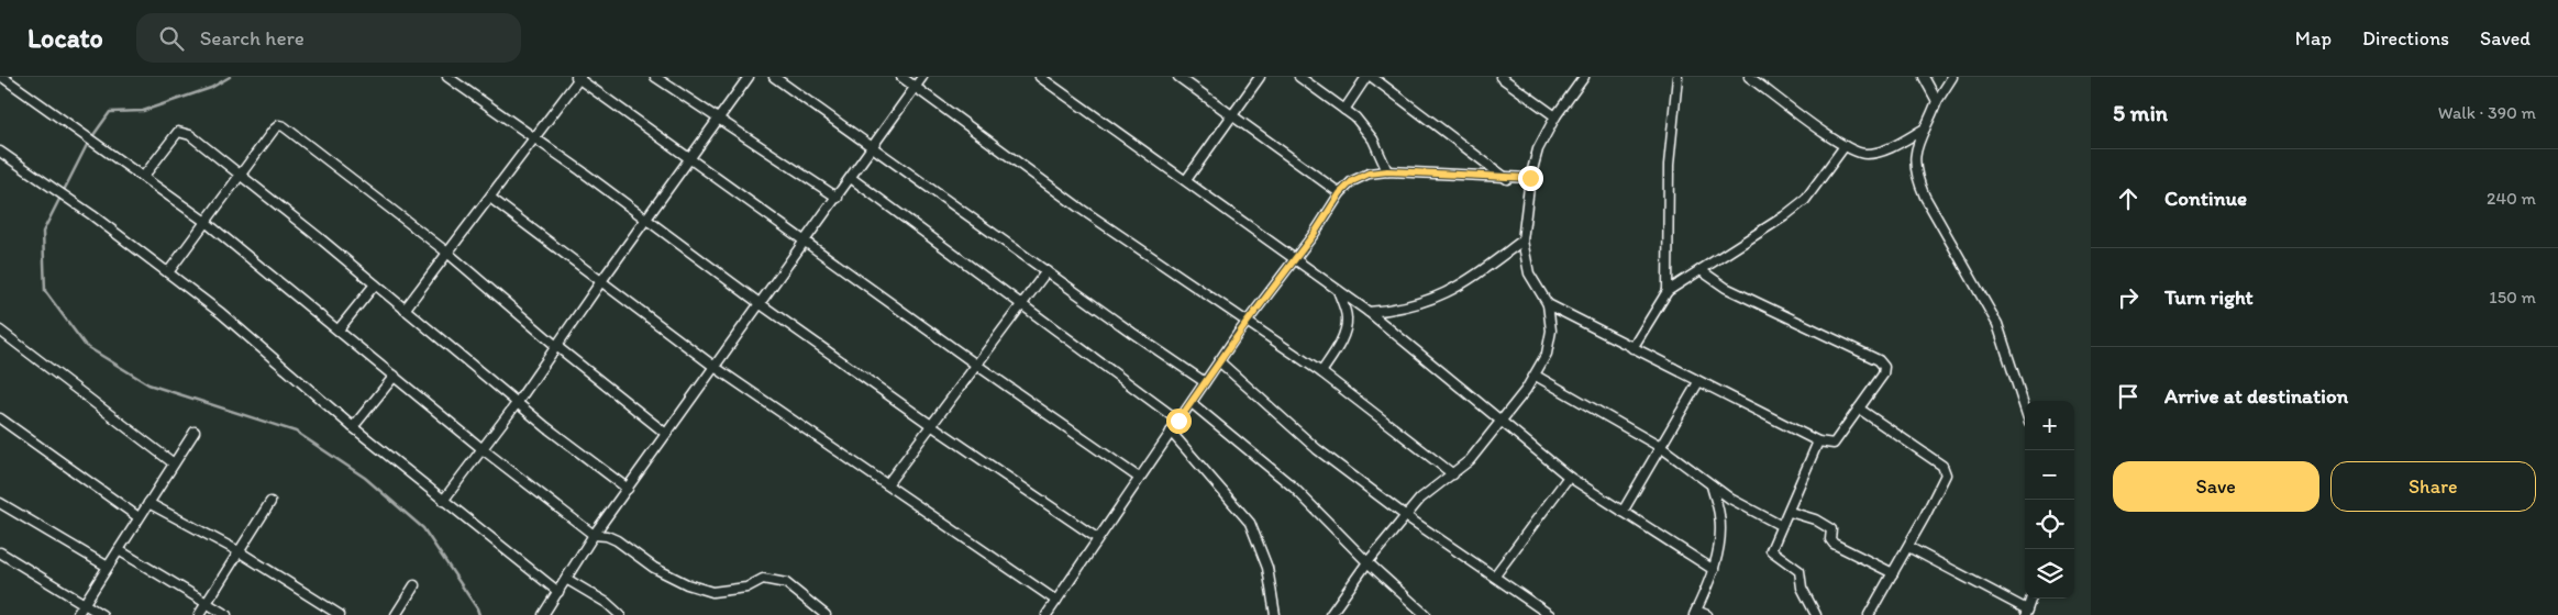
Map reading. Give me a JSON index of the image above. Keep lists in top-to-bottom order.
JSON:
{
  "page": {
    "header": "Locato",
    "search": "Search here",
    "nav": ["Map", "Directions", "Saved"],
    "heading": ["5 min", "Walk · 390 m"],
    "list": [
      ["Continue", "240 m"],
      ["Turn right", "150 m"],
      "Arrive at destination"
    ],
    "map_buttons": ["+", "−"],
    "buttons": ["Save", "Share"]
  }
}
